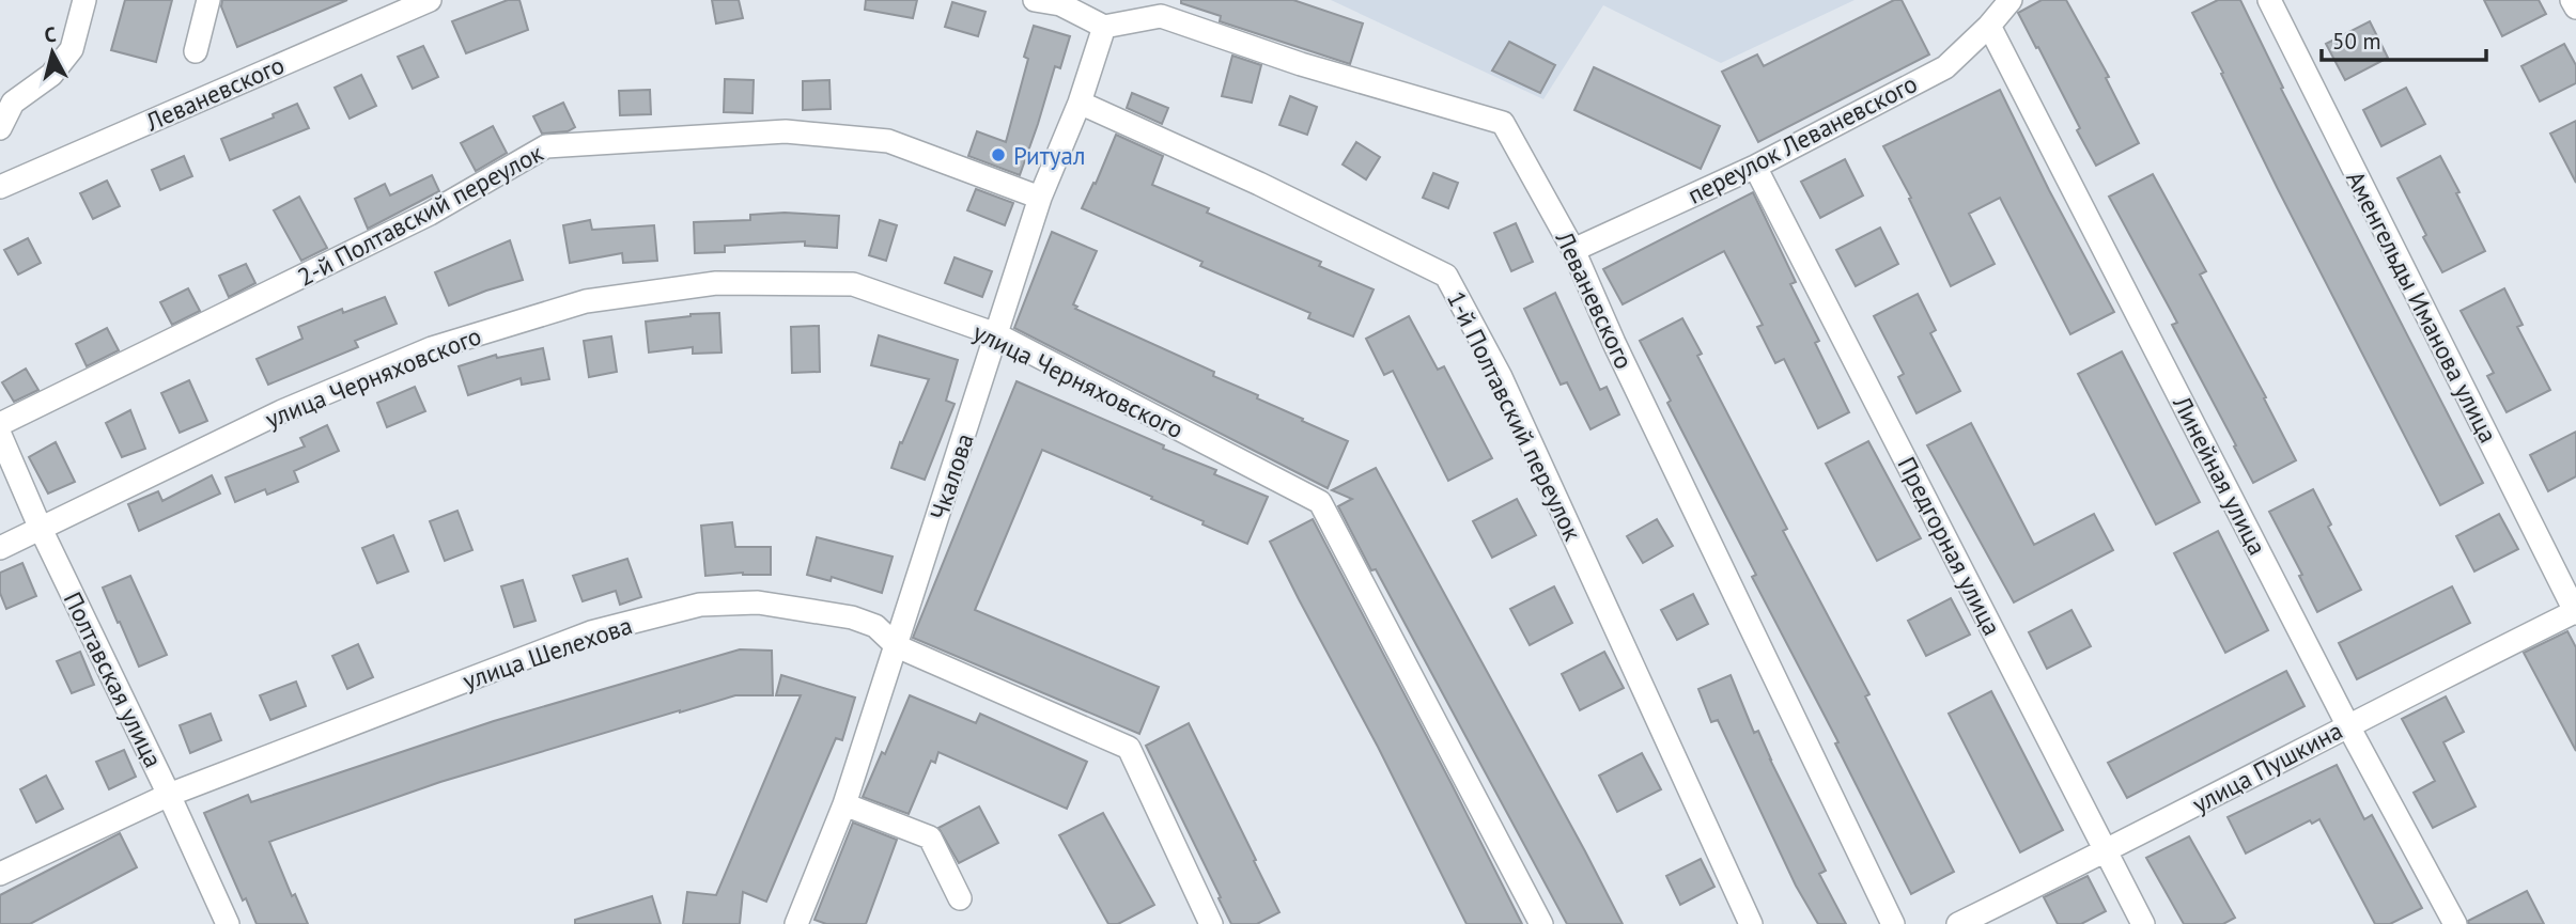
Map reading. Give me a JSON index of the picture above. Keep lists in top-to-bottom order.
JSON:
{
  "streets": {
    "street": [
      "Леваневского",
      "переулок Леваневского",
      "2-й Полтавский переулок",
      "Аменгельды Иманова улица",
      "улица Черняховского",
      "1-й Полтавский переулок",
      "Линейная улица",
      "Чкалова",
      "Предгорная улица",
      "улица Шелехова",
      "Полтавская улица",
      "улица Пушкина"
    ]
  },
  "crossings": [
    ["Леваневского", "переулок Леваневского"],
    ["Леваневского", "Чкалова"],
    ["переулок Леваневского", "Линейная улица"],
    ["переулок Леваневского", "Предгорная улица"],
    ["2-й Полтавский переулок", "Чкалова"],
    ["Аменгельды Иманова улица", "улица Пушкина"],
    ["улица Черняховского", "Чкалова"],
    ["улица Черняховского", "Полтавская улица"],
    ["1-й Полтавский переулок", "Чкалова"],
    ["Линейная улица", "улица Пушкина"],
    ["Чкалова", "улица Шелехова"],
    ["Предгорная улица", "улица Пушкина"],
    ["улица Шелехова", "Полтавская улица"]
  ],
  "places": ["Ритуал"],
  "scale_bar": "50 m",
  "north": "top"
}
